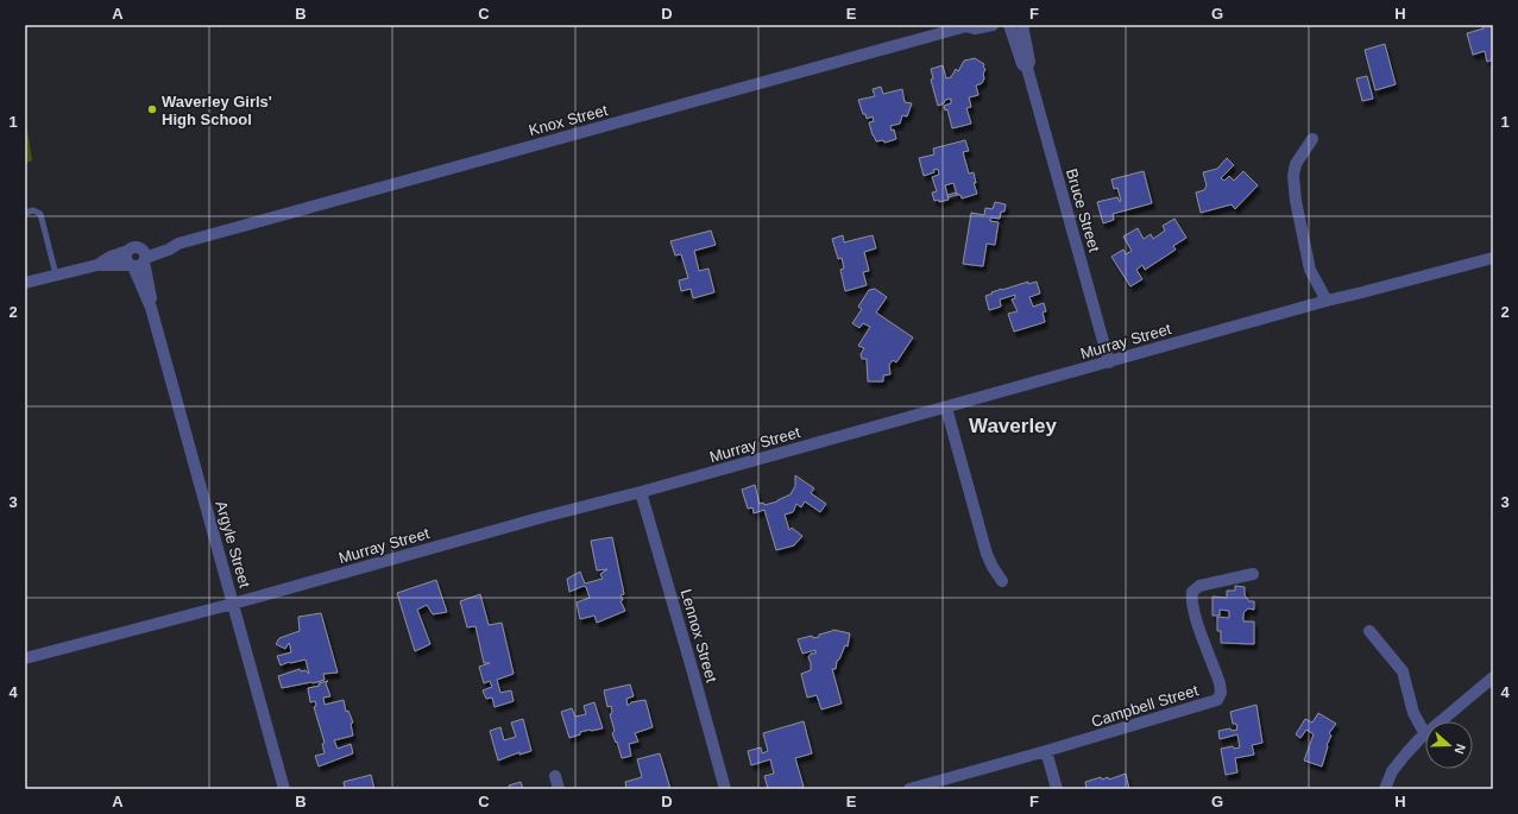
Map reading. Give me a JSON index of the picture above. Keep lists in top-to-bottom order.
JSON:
{
  "streets": {
    "street": [
      "Knox Street",
      "Bruce Street",
      "Murray Street",
      "Argyle Street",
      "Lennox Street",
      "Campbell Street"
    ]
  },
  "crossings": [
    ["Knox Street", "Argyle Street"],
    ["Bruce Street", "Murray Street"],
    ["Murray Street", "Argyle Street"],
    ["Murray Street", "Lennox Street"]
  ],
  "districts": ["Waverley"],
  "places": ["Waverley Girls' High School"],
  "north": "right",
  "grid": {
    "columns": [
      "A",
      "B",
      "C",
      "D",
      "E",
      "F",
      "G",
      "H"
    ],
    "rows": [
      "1",
      "2",
      "3",
      "4"
    ]
  }
}
